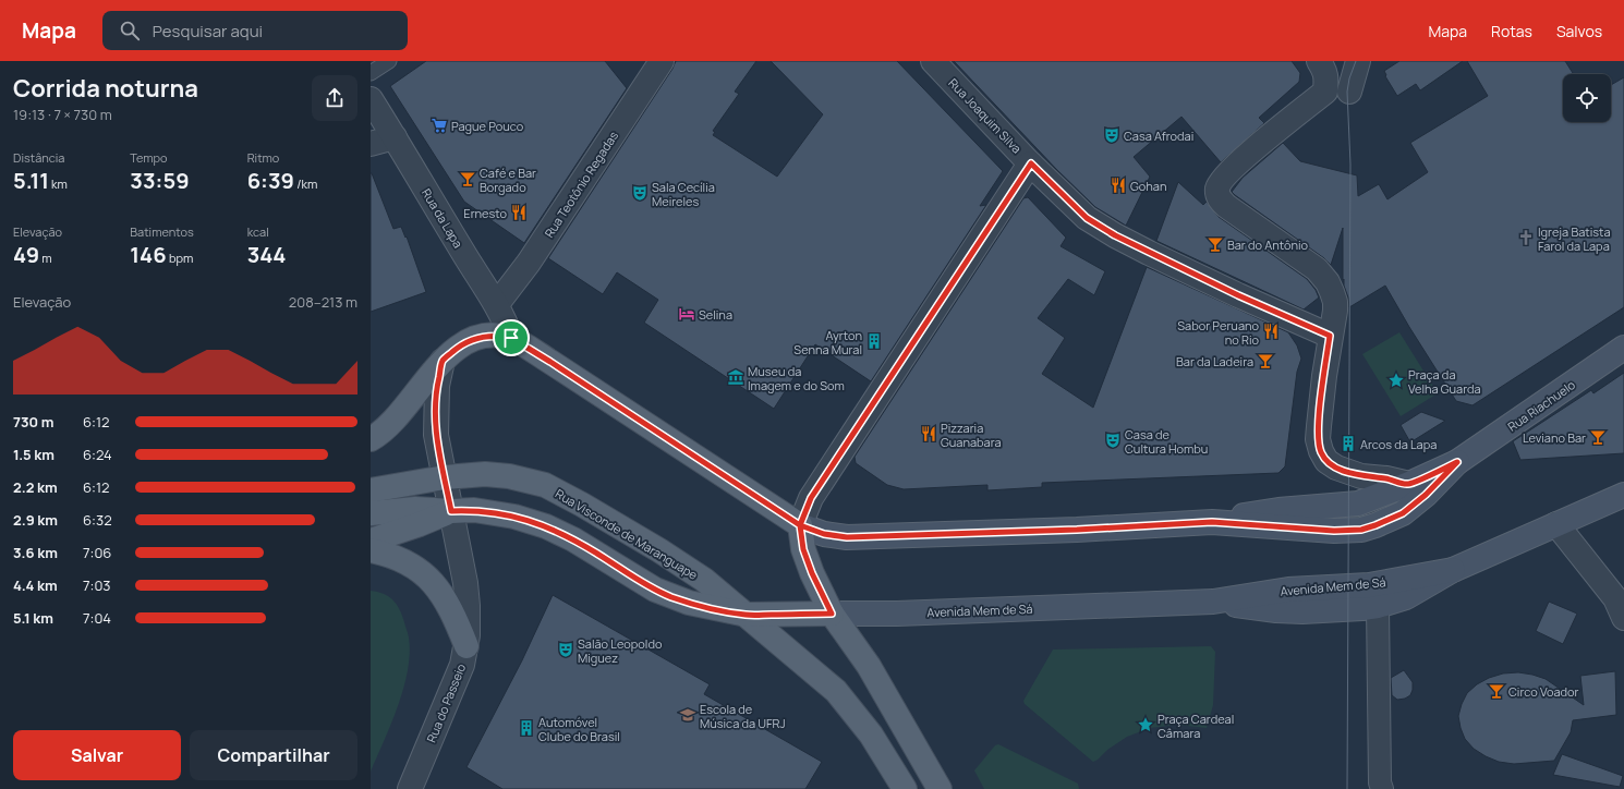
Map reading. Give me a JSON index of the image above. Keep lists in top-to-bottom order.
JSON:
{
  "streets": {
    "main road": ["Rua Riachuelo", "Rua Visconde de Maranguape", "Avenida Mem de Sá"],
    "street": [
      "Rua Joaquim Silva",
      "Rua Teotônio Regadas",
      "Rua da Lapa",
      "Rua do Passeio"
    ]
  },
  "crossings": [
    ["Rua Teotônio Regadas", "Rua da Lapa"],
    ["Rua Visconde de Maranguape", "Avenida Mem de Sá"],
    ["Rua Visconde de Maranguape", "Rua do Passeio"],
    ["Avenida Mem de Sá", "Rua do Passeio"]
  ],
  "places": {
    "supermarket": ["Pague Pouco"],
    "theatre": [
      "Casa Afrodai",
      "Sala Cecília Meireles",
      "Casa de Cultura Hombu",
      "Salão Leopoldo Miguez"
    ],
    "bar": [
      "Café e Bar Borgado",
      "Bar do Antônio",
      "Bar da Ladeira",
      "Leviano Bar",
      "Circo Voador"
    ],
    "restaurant": [
      "Gohan",
      "Ernesto",
      "Sabor Peruano no Rio",
      "Pizzaria Guanabara"
    ],
    "church": ["Igreja Batista Farol da Lapa"],
    "hotel": ["Selina"],
    "building": ["Ayrton Senna Mural", "Arcos da Lapa", "Automóvel Clube do Brasil"],
    "museum": ["Museu da Imagem e do Som"],
    "place": ["Praça da Velha Guarda", "Praça Cardeal Câmara"],
    "school or university": ["Escola de Música da UFRJ"]
  },
  "page": {
    "header": "Mapa",
    "search": "Pesquisar aqui",
    "nav": ["Mapa", "Rotas", "Salvos"],
    "heading": ["Corrida noturna", "19:13 · 7 × 730 m"],
    "stats": [
      ["Distância", "5.11 km"],
      ["Tempo", "33:59"],
      ["Ritmo", "6:39 /km"],
      ["Elevação", "49 m"],
      ["Batimentos", "146 bpm"],
      ["kcal", "344"]
    ],
    "chart": ["Elevação", "208–213 m"],
    "list": [
      {
        "name": "730 m",
        "note": "6:12"
      },
      {
        "name": "1.5 km",
        "note": "6:24"
      },
      {
        "name": "2.2 km",
        "note": "6:12"
      },
      {
        "name": "2.9 km",
        "note": "6:32"
      },
      {
        "name": "3.6 km",
        "note": "7:06"
      },
      {
        "name": "4.4 km",
        "note": "7:03"
      },
      {
        "name": "5.1 km",
        "note": "7:04"
      }
    ],
    "buttons": ["Salvar", "Compartilhar"]
  }
}
